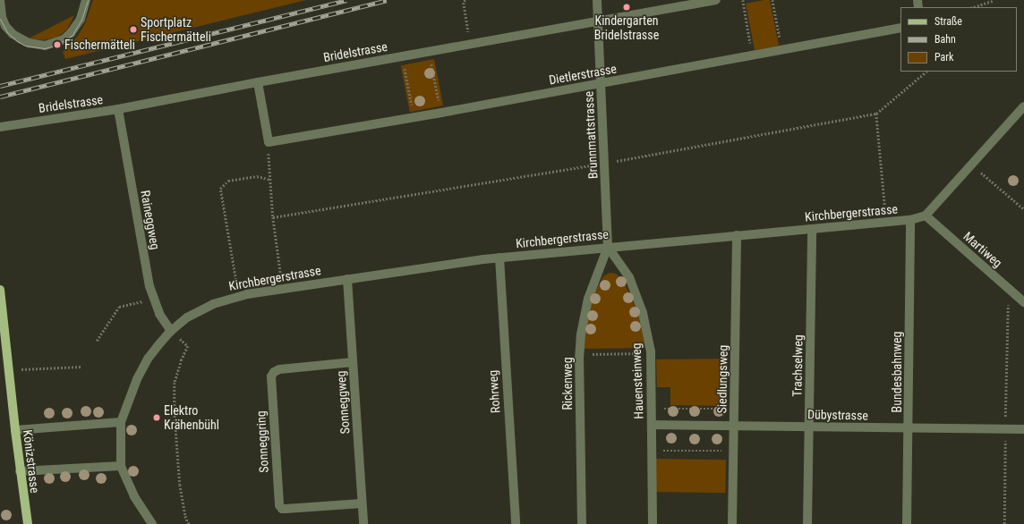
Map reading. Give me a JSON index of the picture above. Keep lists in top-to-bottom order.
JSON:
{
  "streets": {
    "main road": ["Könizstrasse"],
    "street": [
      "Bridelstrasse",
      "Dietlerstrasse",
      "Brunnmattstrasse",
      "Kirchbergerstrasse",
      "Raineggweg",
      "Martiweg",
      "Trachselweg",
      "Bundesbahnweg",
      "Siedlungsweg",
      "Hauensteinweg",
      "Rickenweg",
      "Rohrweg",
      "Sonneggweg",
      "Dübystrasse",
      "Sonneggring"
    ]
  },
  "crossings": [
    ["Bridelstrasse", "Dietlerstrasse"],
    ["Bridelstrasse", "Brunnmattstrasse"],
    ["Bridelstrasse", "Raineggweg"],
    ["Dietlerstrasse", "Brunnmattstrasse"],
    ["Brunnmattstrasse", "Kirchbergerstrasse"],
    ["Brunnmattstrasse", "Hauensteinweg"],
    ["Brunnmattstrasse", "Rickenweg"],
    ["Kirchbergerstrasse", "Raineggweg"],
    ["Kirchbergerstrasse", "Martiweg"],
    ["Kirchbergerstrasse", "Trachselweg"],
    ["Kirchbergerstrasse", "Bundesbahnweg"],
    ["Kirchbergerstrasse", "Siedlungsweg"],
    ["Kirchbergerstrasse", "Hauensteinweg"],
    ["Kirchbergerstrasse", "Rickenweg"],
    ["Kirchbergerstrasse", "Rohrweg"],
    ["Kirchbergerstrasse", "Sonneggweg"],
    ["Trachselweg", "Dübystrasse"],
    ["Bundesbahnweg", "Dübystrasse"],
    ["Siedlungsweg", "Dübystrasse"],
    ["Hauensteinweg", "Rickenweg"],
    ["Hauensteinweg", "Dübystrasse"],
    ["Sonneggweg", "Sonneggring"]
  ],
  "places": [
    "Kindergarten Bridelstrasse",
    "Sportplatz Fischermätteli",
    "Fischermätteli",
    "Elektro Krähenbühl"
  ],
  "legend": ["Straße", "Bahn", "Park"]
}
